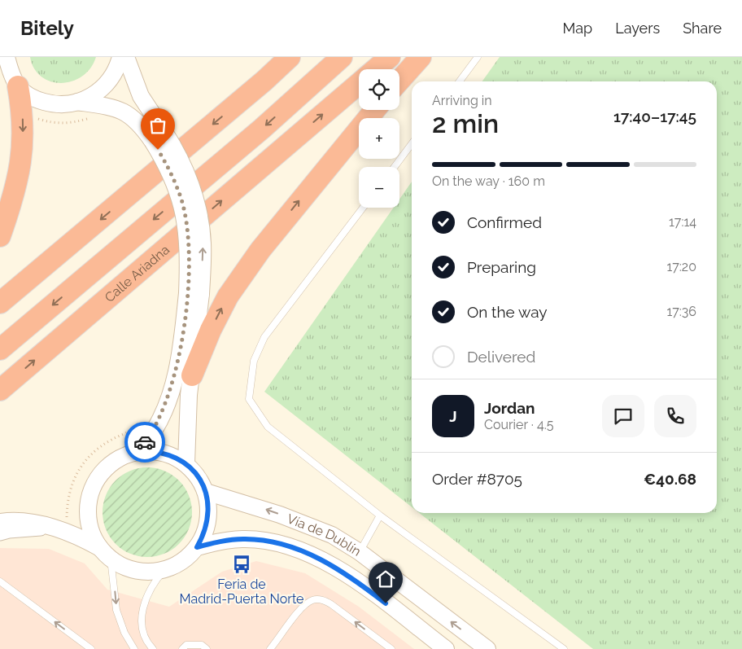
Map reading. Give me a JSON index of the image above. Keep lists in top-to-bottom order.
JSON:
{
  "streets": {
    "highway": ["Calle Ariadna"],
    "street": ["Vía de Dublín"]
  },
  "places": {
    "bus stop": ["Feria de Madrid-Puerta Norte"]
  },
  "page": {
    "header": "Bitely",
    "nav": ["Map", "Layers", "Share"],
    "map_buttons": ["+", "−"],
    "heading": ["2 min", "Arriving in", "17:40–17:45"],
    "panel": [
      "Jordan",
      "Courier · 4.5",
      "Order #8705",
      "€40.68"
    ],
    "bar": "On the way · 160 m",
    "list": [
      ["Confirmed", "17:14"],
      ["Preparing", "17:20"],
      ["On the way", "17:36"],
      "Delivered"
    ],
    "round": "J"
  }
}
